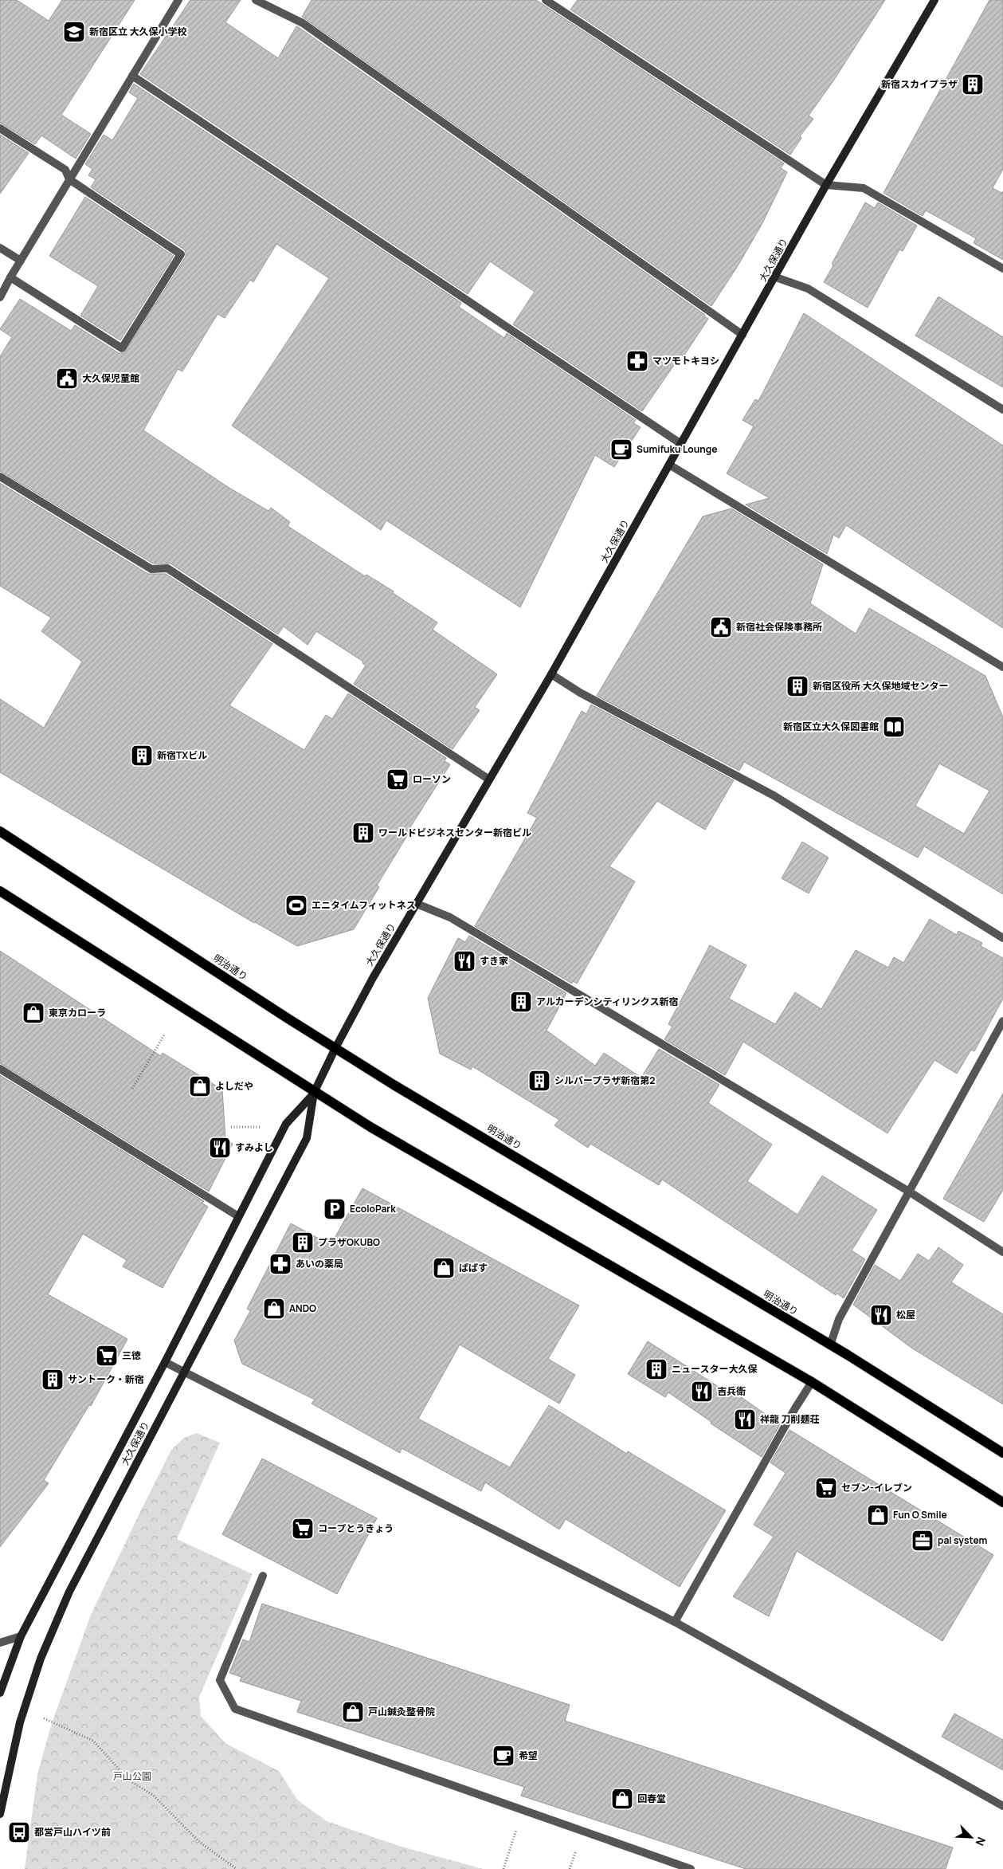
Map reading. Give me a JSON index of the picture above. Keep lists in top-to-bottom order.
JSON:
{
  "streets": {
    "main road": ["大久保通り", "明治通り"]
  },
  "crossings": [
    ["大久保通り", "明治通り"]
  ],
  "parks": ["戸山公園"],
  "places": {
    "school or university": ["新宿区立 大久保小学校"],
    "building": [
      "新宿スカイプラザ",
      "新宿区役所 大久保地域センター",
      "新宿TXビル",
      "ワールドビジネスセンター新宿ビル",
      "アルカーデンシティリンクス新宿",
      "シルバープラザ新宿第2",
      "プラザOKUBO",
      "ニュースター大久保",
      "サントーク・新宿"
    ],
    "pharmacy": ["マツモトキヨシ", "あいの薬局"],
    "public building": ["大久保児童館", "新宿社会保険事務所"],
    "cafe": ["Sumifuku Lounge", "希望"],
    "library": ["新宿区立大久保図書館"],
    "supermarket": [
      "ローソン",
      "三徳",
      "セブン-イレブン",
      "コープとうきょう"
    ],
    "sports": ["エニタイムフィットネス"],
    "restaurant": [
      "すき家",
      "すみよし",
      "松屋",
      "吉兵衛",
      "祥龍 刀削麺荘"
    ],
    "shop": [
      "東京カローラ",
      "よしだや",
      "ぱぱす",
      "ANDO",
      "Fun O Smile",
      "戸山鍼灸整骨院",
      "回春堂"
    ],
    "parking": ["EcoloPark"],
    "office": ["pal system"],
    "bus stop": ["都営戸山ハイツ前"]
  },
  "north": "bottom right"
}
